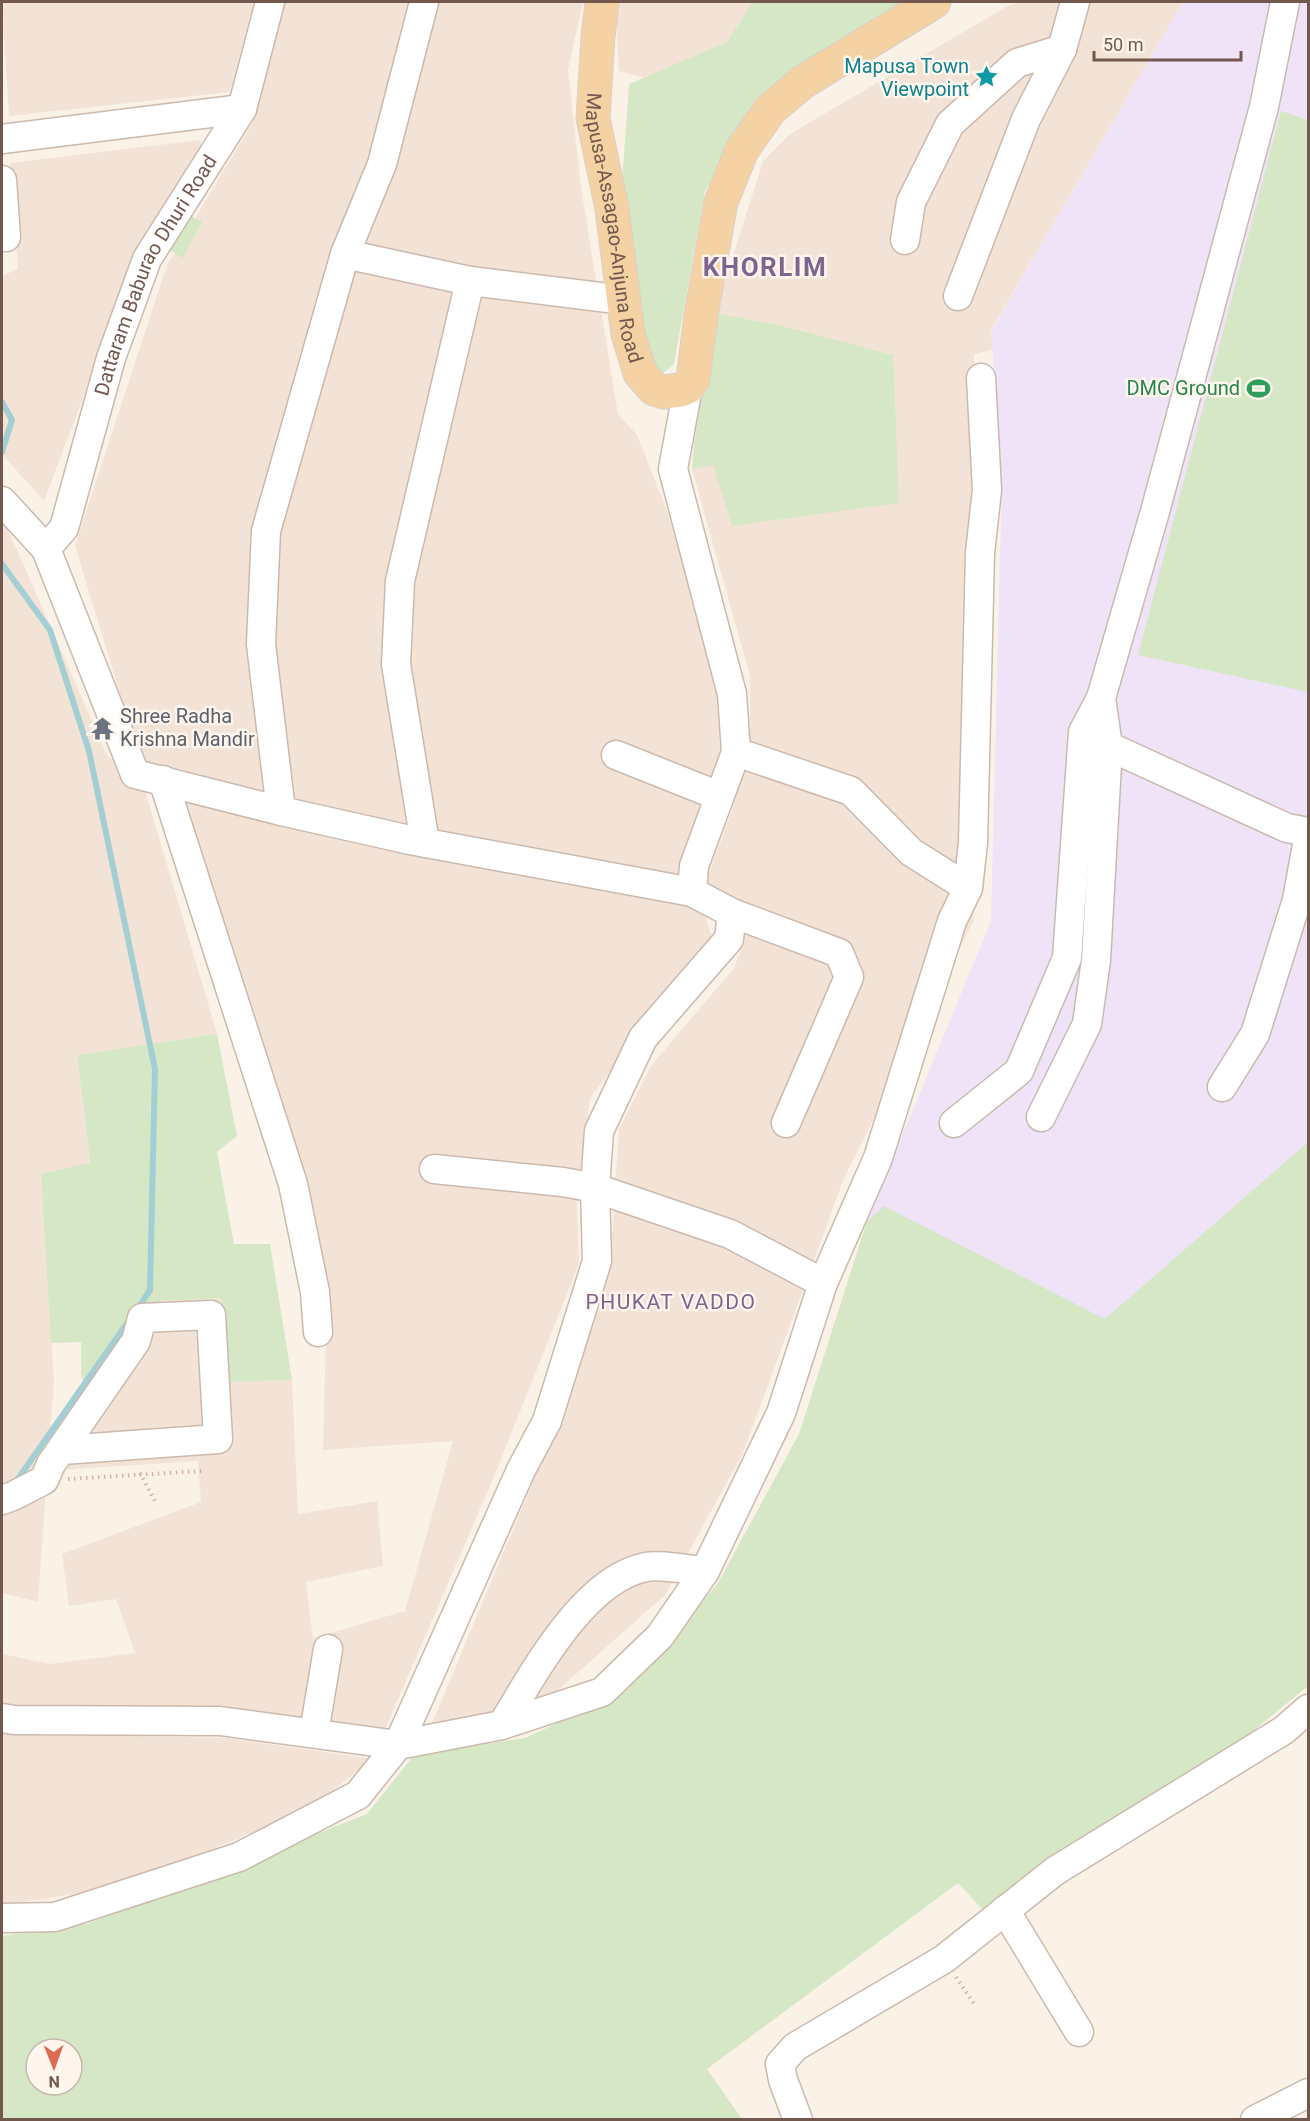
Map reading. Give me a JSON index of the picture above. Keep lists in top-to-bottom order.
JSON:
{
  "streets": {
    "main road": ["Mapusa-Assagao-Anjuna Road"],
    "street": ["Dattaram Baburao Dhuri Road"]
  },
  "districts": ["KHORLIM", "PHUKAT VADDO"],
  "places": {
    "place": ["Mapusa Town Viewpoint"],
    "sports": ["DMC Ground"],
    "temple": ["Shree Radha Krishna Mandir"]
  },
  "scale_bar": "50 m",
  "north": "bottom"
}
